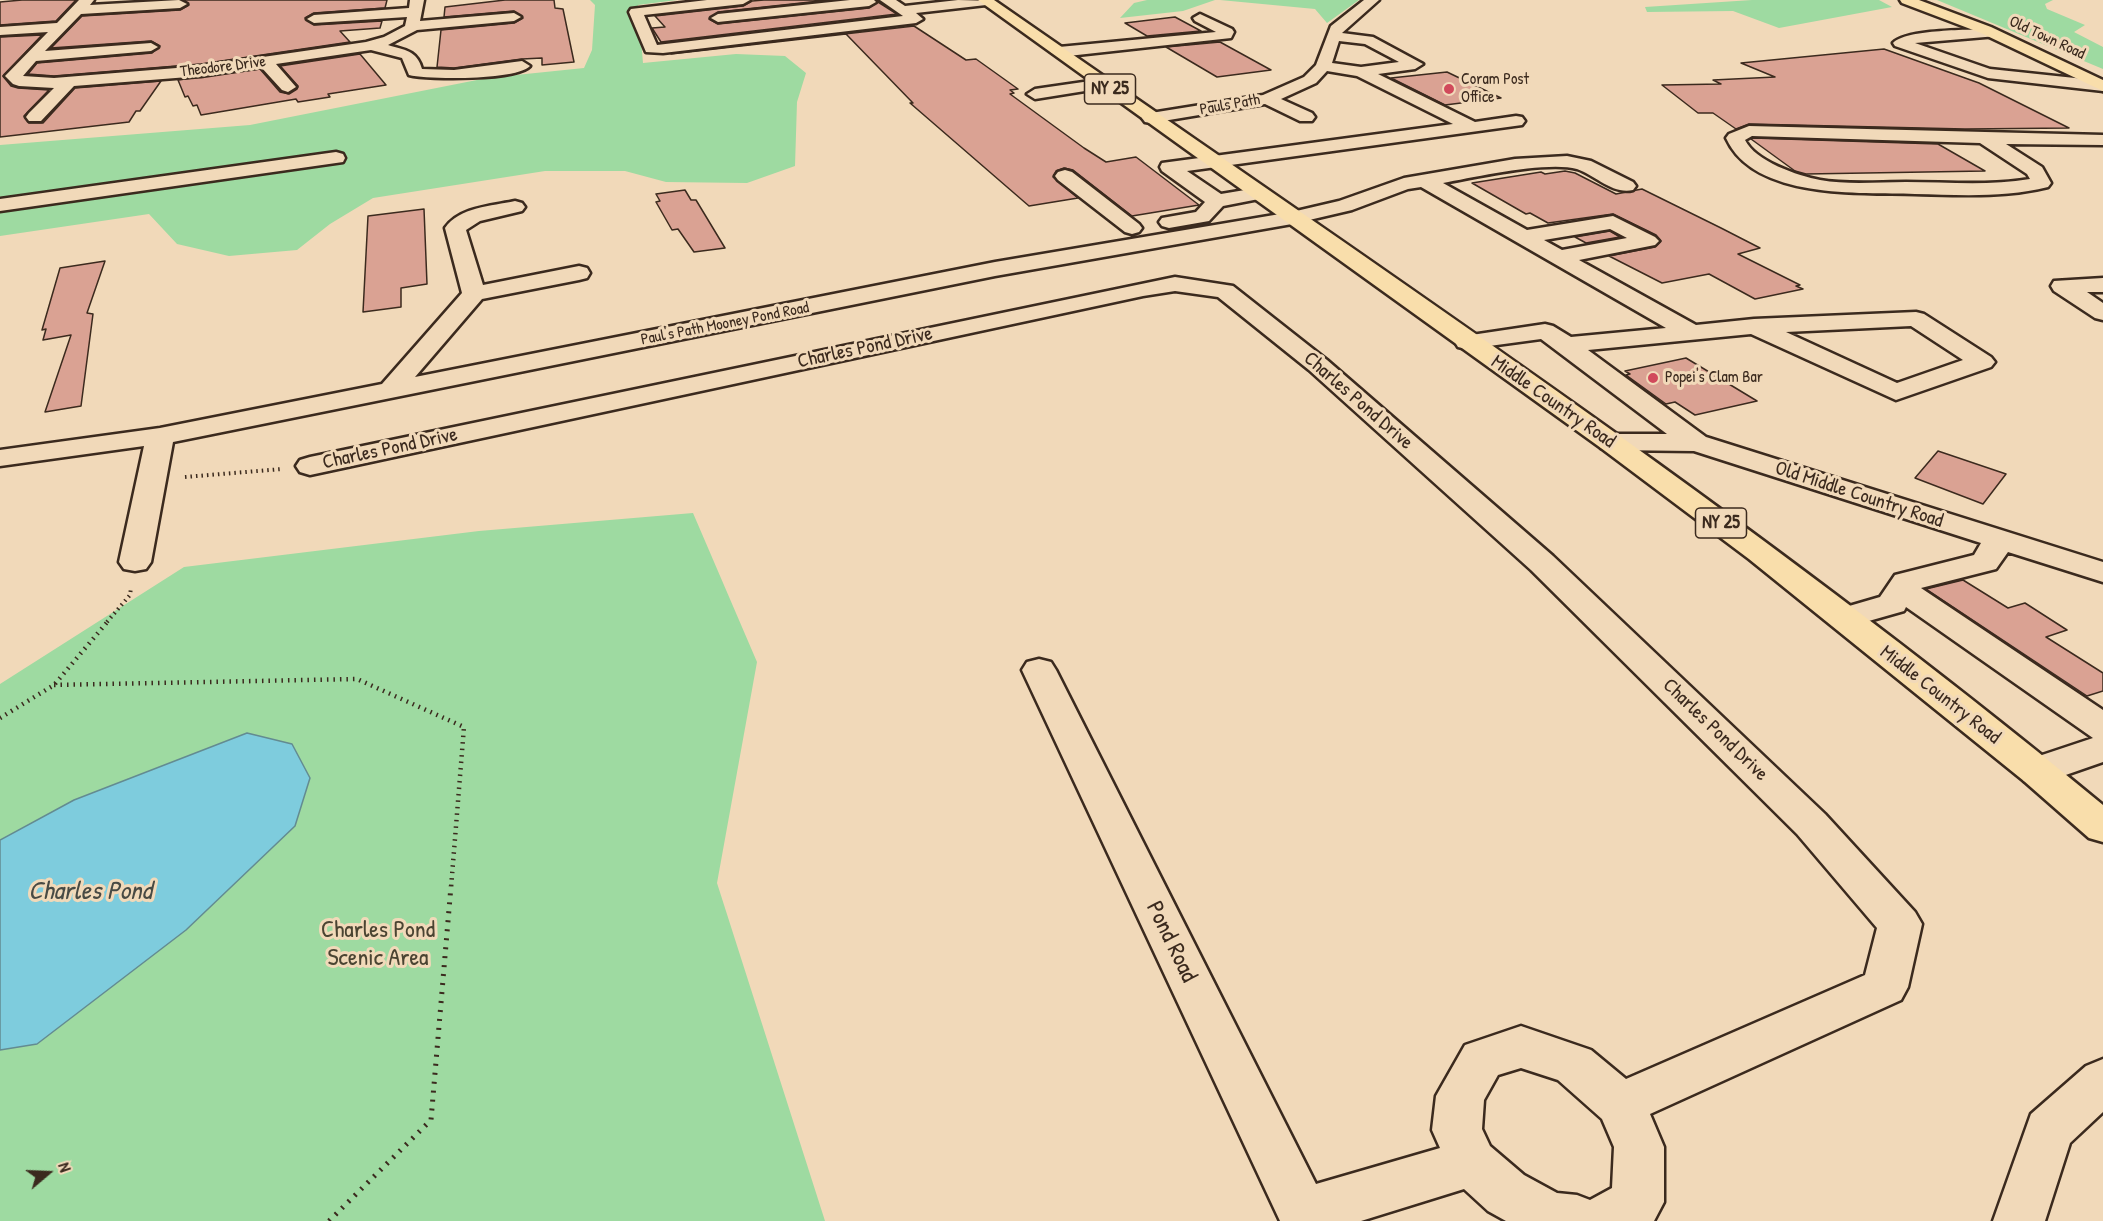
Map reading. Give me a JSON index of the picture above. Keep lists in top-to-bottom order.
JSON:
{
  "streets": {
    "main road": ["Old Town Road", "NY 25", "Middle Country Road"],
    "street": [
      "Theodore Drive",
      "Pauls Path",
      "Paul's Path Mooney Pond Road",
      "Charles Pond Drive",
      "Old Middle Country Road",
      "Pond Road"
    ]
  },
  "crossings": [
    ["Pauls Path", "Middle Country Road"],
    ["Paul's Path Mooney Pond Road", "Middle Country Road"],
    ["Middle Country Road", "Old Middle Country Road"]
  ],
  "water": ["Charles Pond"],
  "parks": ["Charles Pond Scenic Area"],
  "places": ["Coram Post Office", "Popei's Clam Bar"],
  "north": "right"
}
